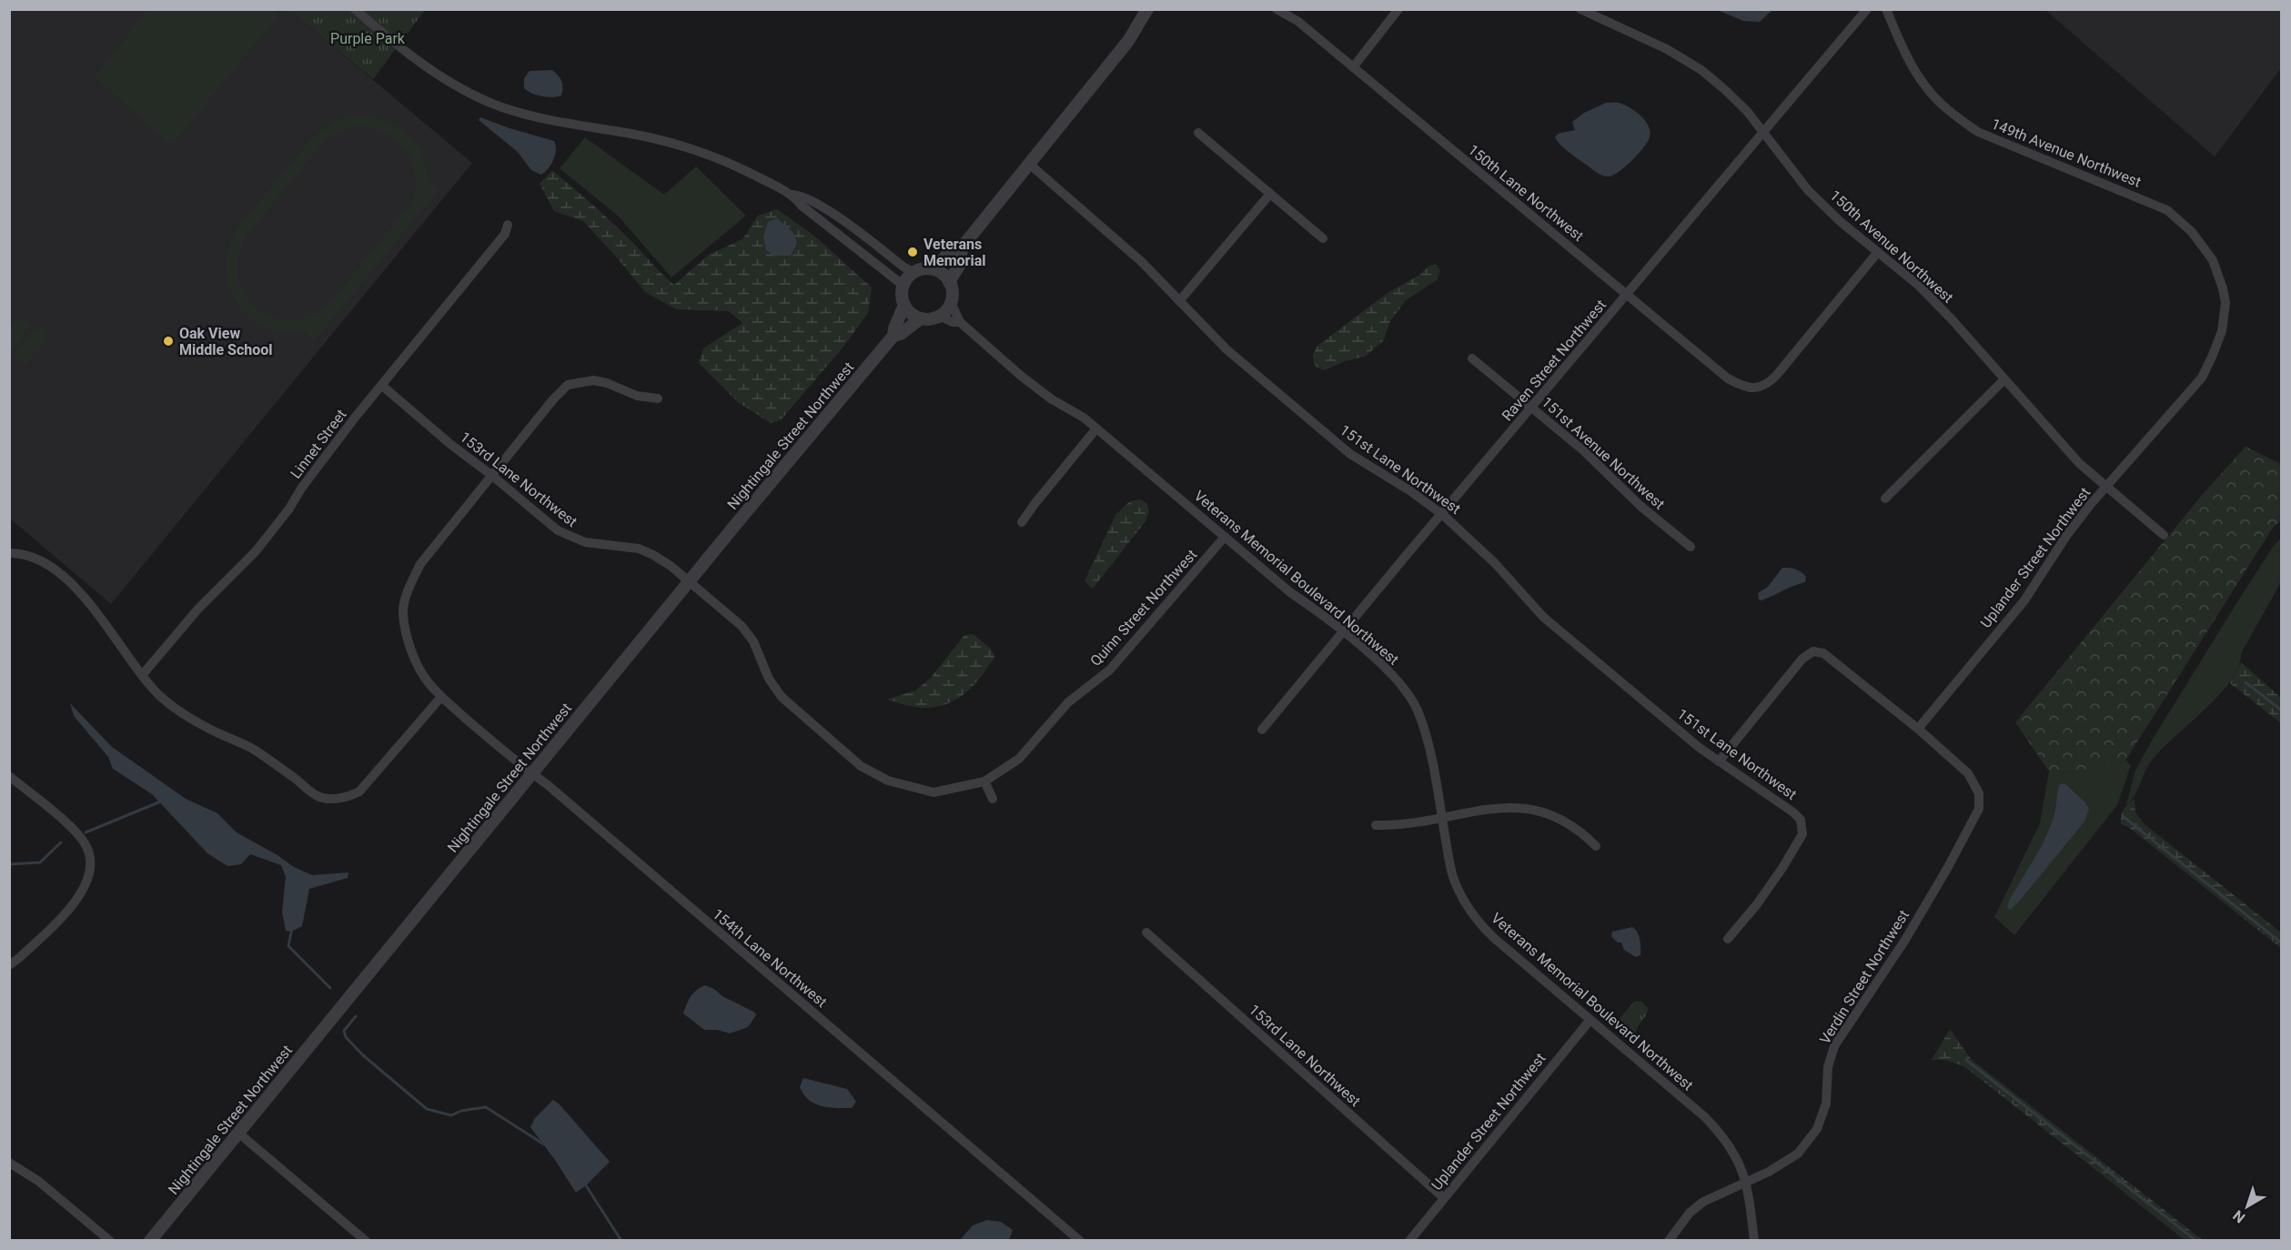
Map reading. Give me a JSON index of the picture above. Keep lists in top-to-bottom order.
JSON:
{
  "streets": {
    "street": [
      "149th Avenue Northwest",
      "150th Lane Northwest",
      "150th Avenue Northwest",
      "Raven Street Northwest",
      "Nightingale Street Northwest",
      "Linnet Street",
      "151st Avenue Northwest",
      "151st Lane Northwest",
      "153rd Lane Northwest",
      "Uplander Street Northwest",
      "Veterans Memorial Boulevard Northwest",
      "Quinn Street Northwest",
      "154th Lane Northwest",
      "Verdin Street Northwest"
    ]
  },
  "crossings": [
    ["149th Avenue Northwest", "Uplander Street Northwest"],
    ["150th Lane Northwest", "150th Avenue Northwest"],
    ["150th Lane Northwest", "Raven Street Northwest"],
    ["150th Avenue Northwest", "Raven Street Northwest"],
    ["150th Avenue Northwest", "Uplander Street Northwest"],
    ["Raven Street Northwest", "151st Avenue Northwest"],
    ["Raven Street Northwest", "151st Lane Northwest"],
    ["Raven Street Northwest", "Veterans Memorial Boulevard Northwest"],
    ["Nightingale Street Northwest", "153rd Lane Northwest"],
    ["Nightingale Street Northwest", "Veterans Memorial Boulevard Northwest"],
    ["Nightingale Street Northwest", "154th Lane Northwest"],
    ["Linnet Street", "153rd Lane Northwest"],
    ["153rd Lane Northwest", "Uplander Street Northwest"],
    ["153rd Lane Northwest", "Quinn Street Northwest"],
    ["153rd Lane Northwest", "154th Lane Northwest"],
    ["Uplander Street Northwest", "Veterans Memorial Boulevard Northwest"],
    ["Uplander Street Northwest", "Verdin Street Northwest"],
    ["Veterans Memorial Boulevard Northwest", "Quinn Street Northwest"],
    ["Veterans Memorial Boulevard Northwest", "Verdin Street Northwest"]
  ],
  "parks": ["Purple Park"],
  "places": ["Veterans Memorial", "Oak View Middle School"],
  "north": "bottom left"
}
